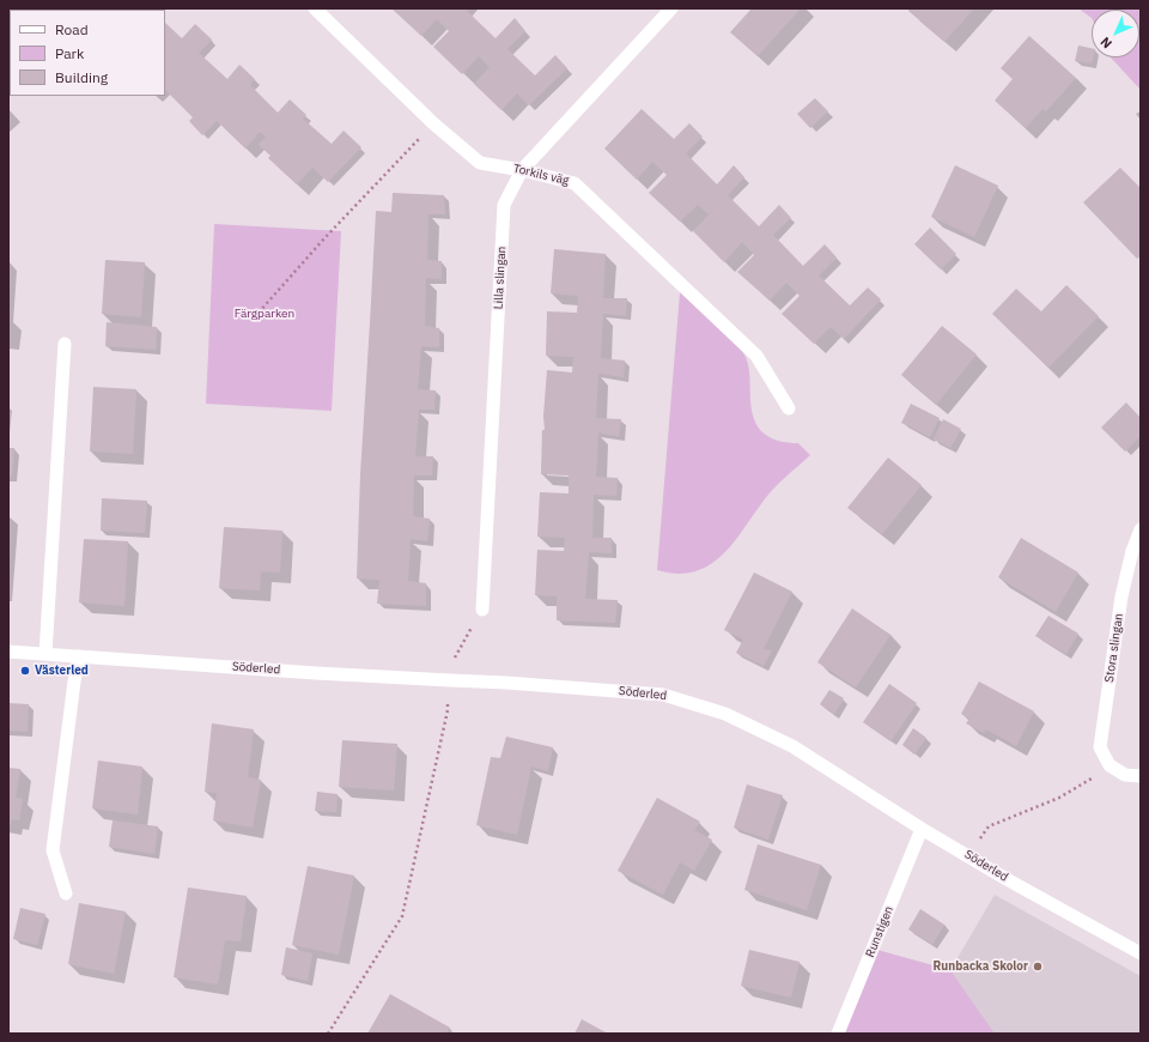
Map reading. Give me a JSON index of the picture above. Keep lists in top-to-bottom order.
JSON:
{
  "streets": {
    "street": [
      "Torkils väg",
      "Lilla slingan",
      "Stora slingan",
      "Söderled",
      "Runstigen"
    ]
  },
  "crossings": [
    ["Torkils väg", "Lilla slingan"],
    ["Söderled", "Runstigen"]
  ],
  "parks": ["Färgparken"],
  "places": ["Västerled", "Runbacka Skolor"],
  "legend": ["Road", "Park", "Building"],
  "north": "bottom left"
}
